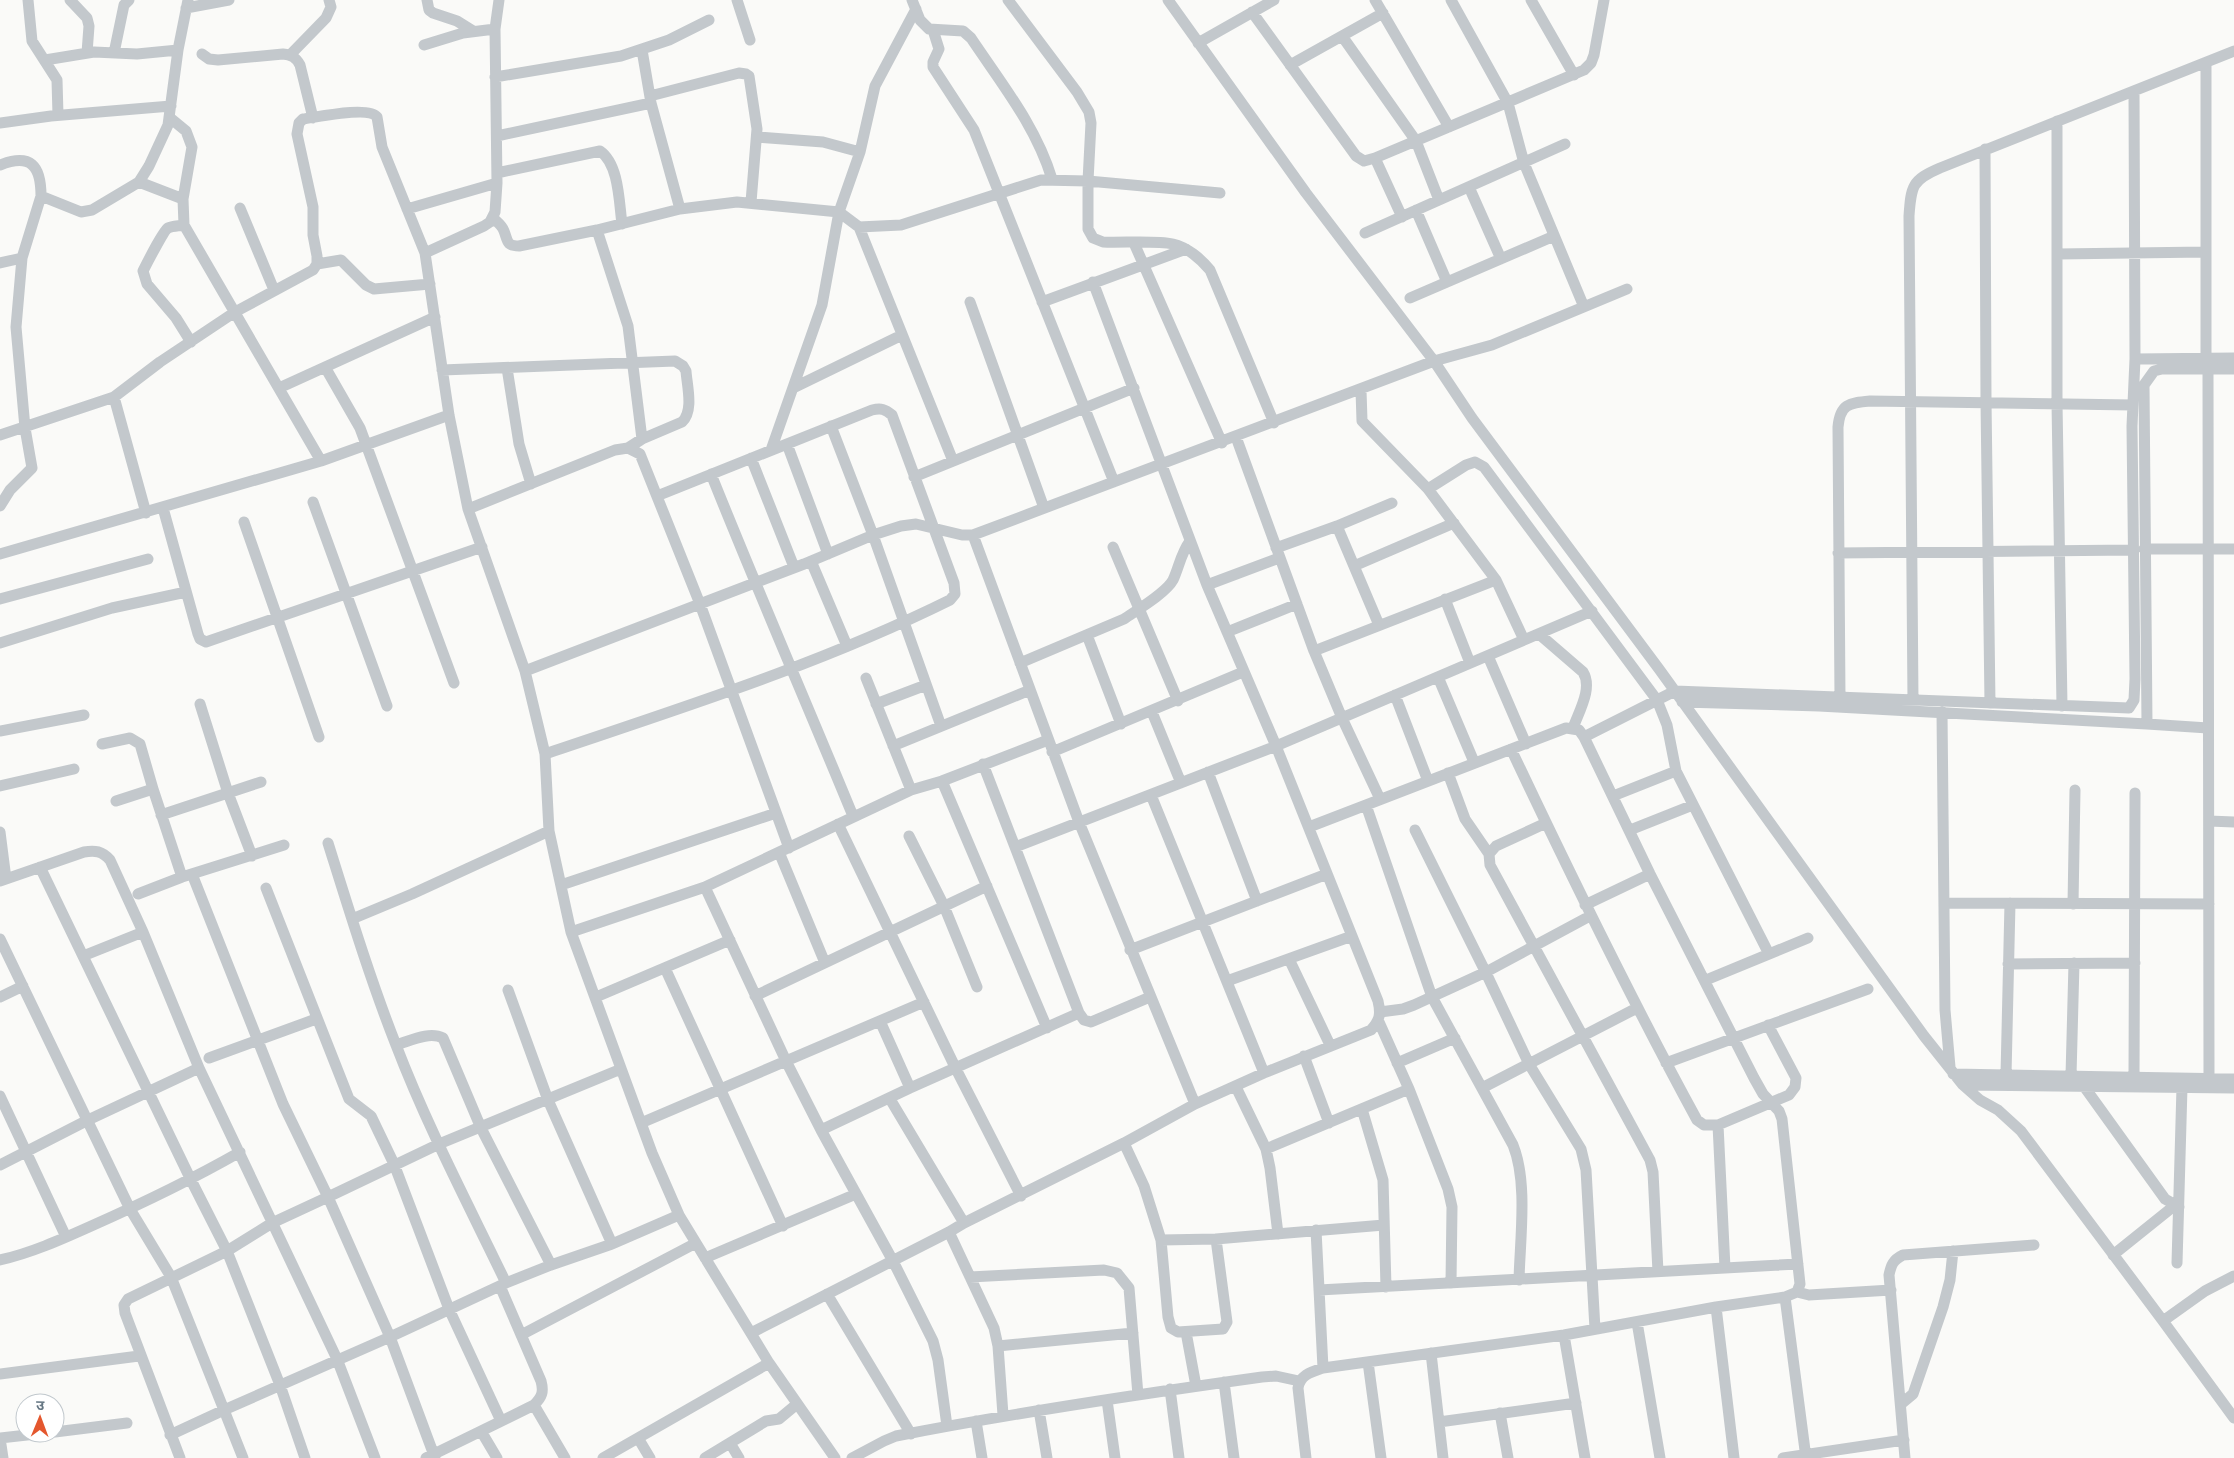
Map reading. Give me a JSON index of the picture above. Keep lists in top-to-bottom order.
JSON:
{
  "north": "top"
}
